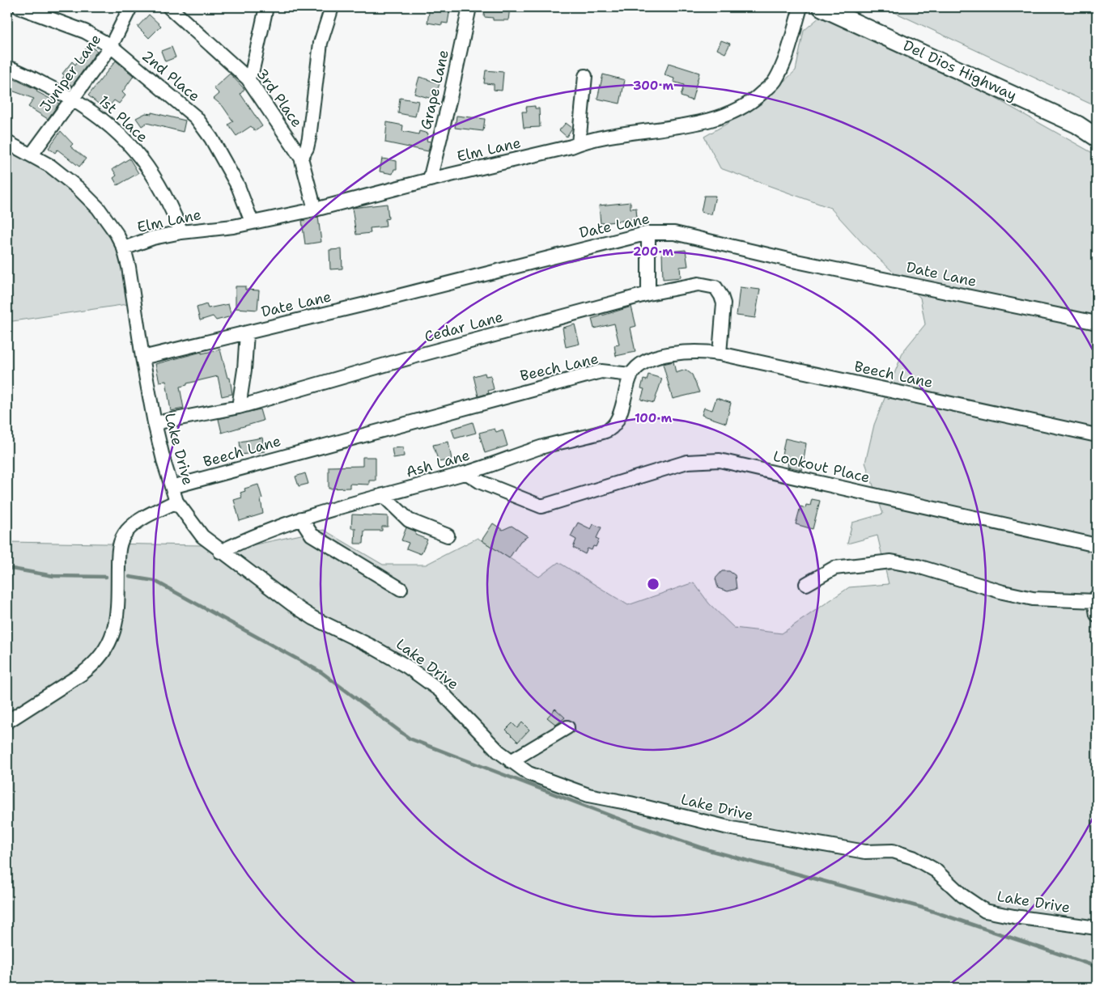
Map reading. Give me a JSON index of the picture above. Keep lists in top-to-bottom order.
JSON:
{
  "streets": {
    "main road": ["Del Dios Highway"],
    "street": [
      "Juniper Lane",
      "2nd Place",
      "Grape Lane",
      "3rd Place",
      "1st Place",
      "Elm Lane",
      "Date Lane",
      "Cedar Lane",
      "Beech Lane",
      "Lake Drive",
      "Ash Lane",
      "Lookout Place"
    ]
  },
  "crossings": [
    ["Juniper Lane", "2nd Place"],
    ["Juniper Lane", "1st Place"],
    ["Juniper Lane", "Lake Drive"],
    ["2nd Place", "Elm Lane"],
    ["Grape Lane", "Elm Lane"],
    ["3rd Place", "Elm Lane"],
    ["1st Place", "Elm Lane"],
    ["Elm Lane", "Lake Drive"],
    ["Date Lane", "Lake Drive"],
    ["Cedar Lane", "Beech Lane"],
    ["Cedar Lane", "Lake Drive"],
    ["Beech Lane", "Lake Drive"],
    ["Beech Lane", "Ash Lane"],
    ["Lake Drive", "Ash Lane"],
    ["Ash Lane", "Lookout Place"]
  ],
  "rings": ["300 m", "200 m", "100 m"]
}
